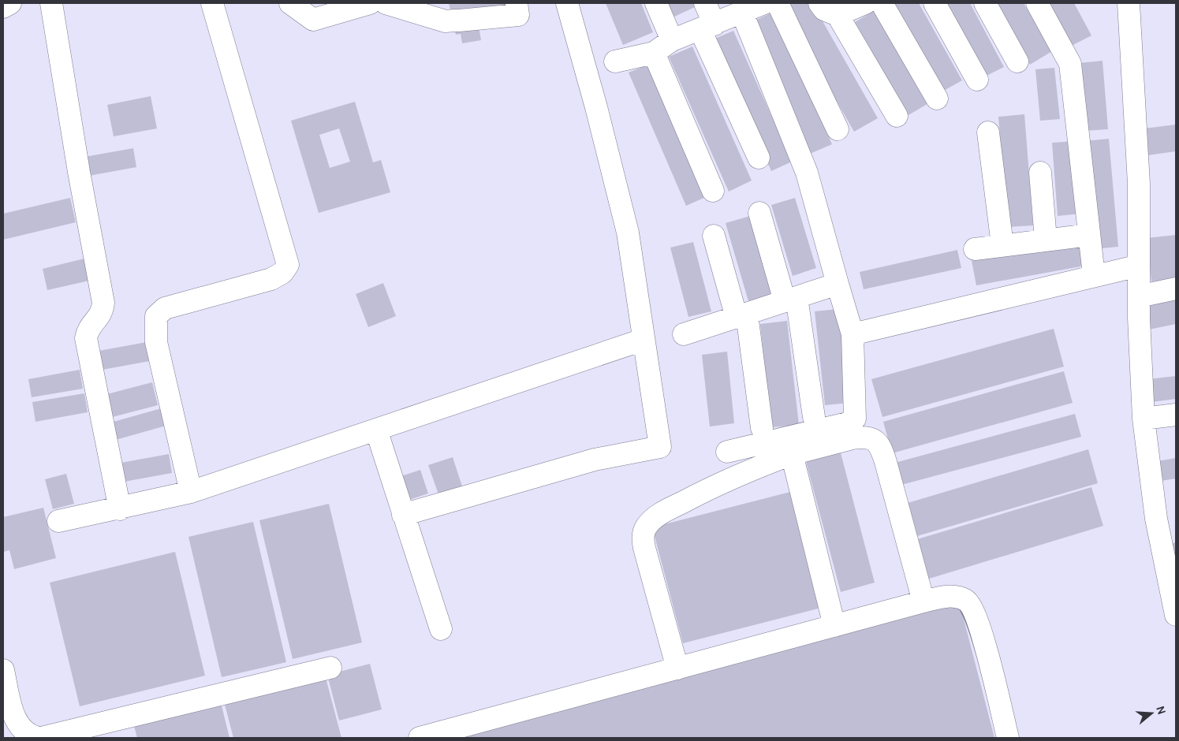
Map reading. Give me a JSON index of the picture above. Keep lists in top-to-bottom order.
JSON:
{
  "north": "right"
}
